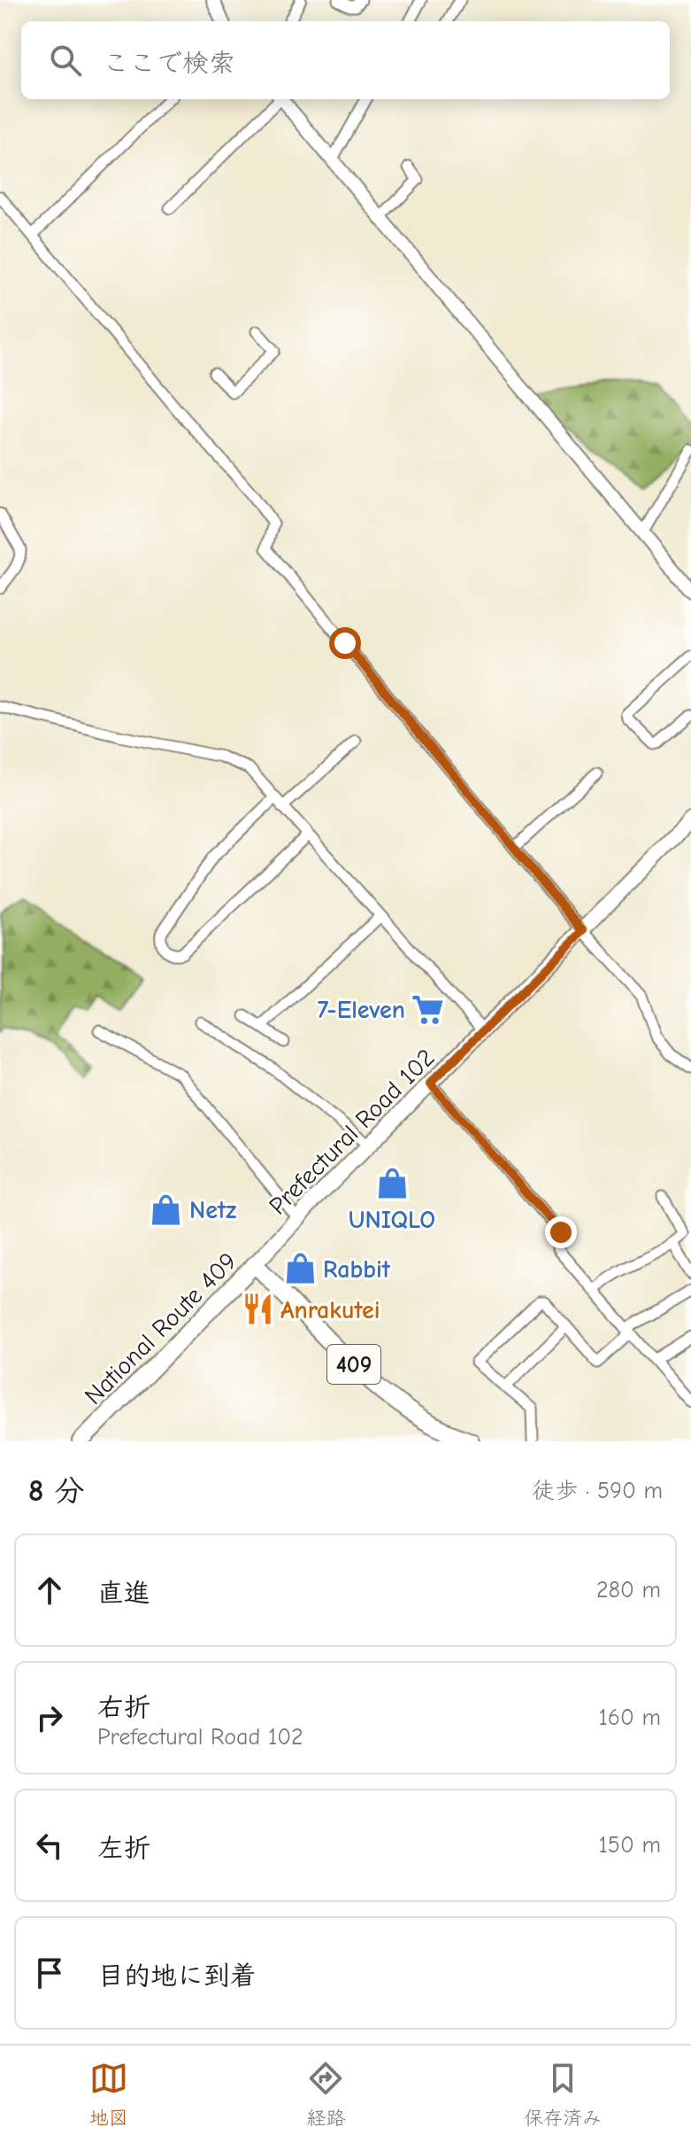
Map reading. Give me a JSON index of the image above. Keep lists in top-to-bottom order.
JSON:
{
  "streets": {
    "highway": ["National Route 409", "409"],
    "main road": ["Prefectural Road 102"]
  },
  "crossings": [
    ["Prefectural Road 102", "National Route 409"]
  ],
  "places": {
    "supermarket": ["7-Eleven"],
    "shop": ["UNIQLO", "Netz", "Rabbit"],
    "restaurant": ["Anrakutei"]
  },
  "page": {
    "search": "ここで検索",
    "heading": ["8 分", "徒歩 · 590 m"],
    "list": [
      ["直進", "280 m"],
      ["右折", "Prefectural Road 102", "160 m"],
      ["左折", "150 m"],
      "目的地に到着"
    ],
    "nav": ["地図", "経路", "保存済み"]
  }
}
